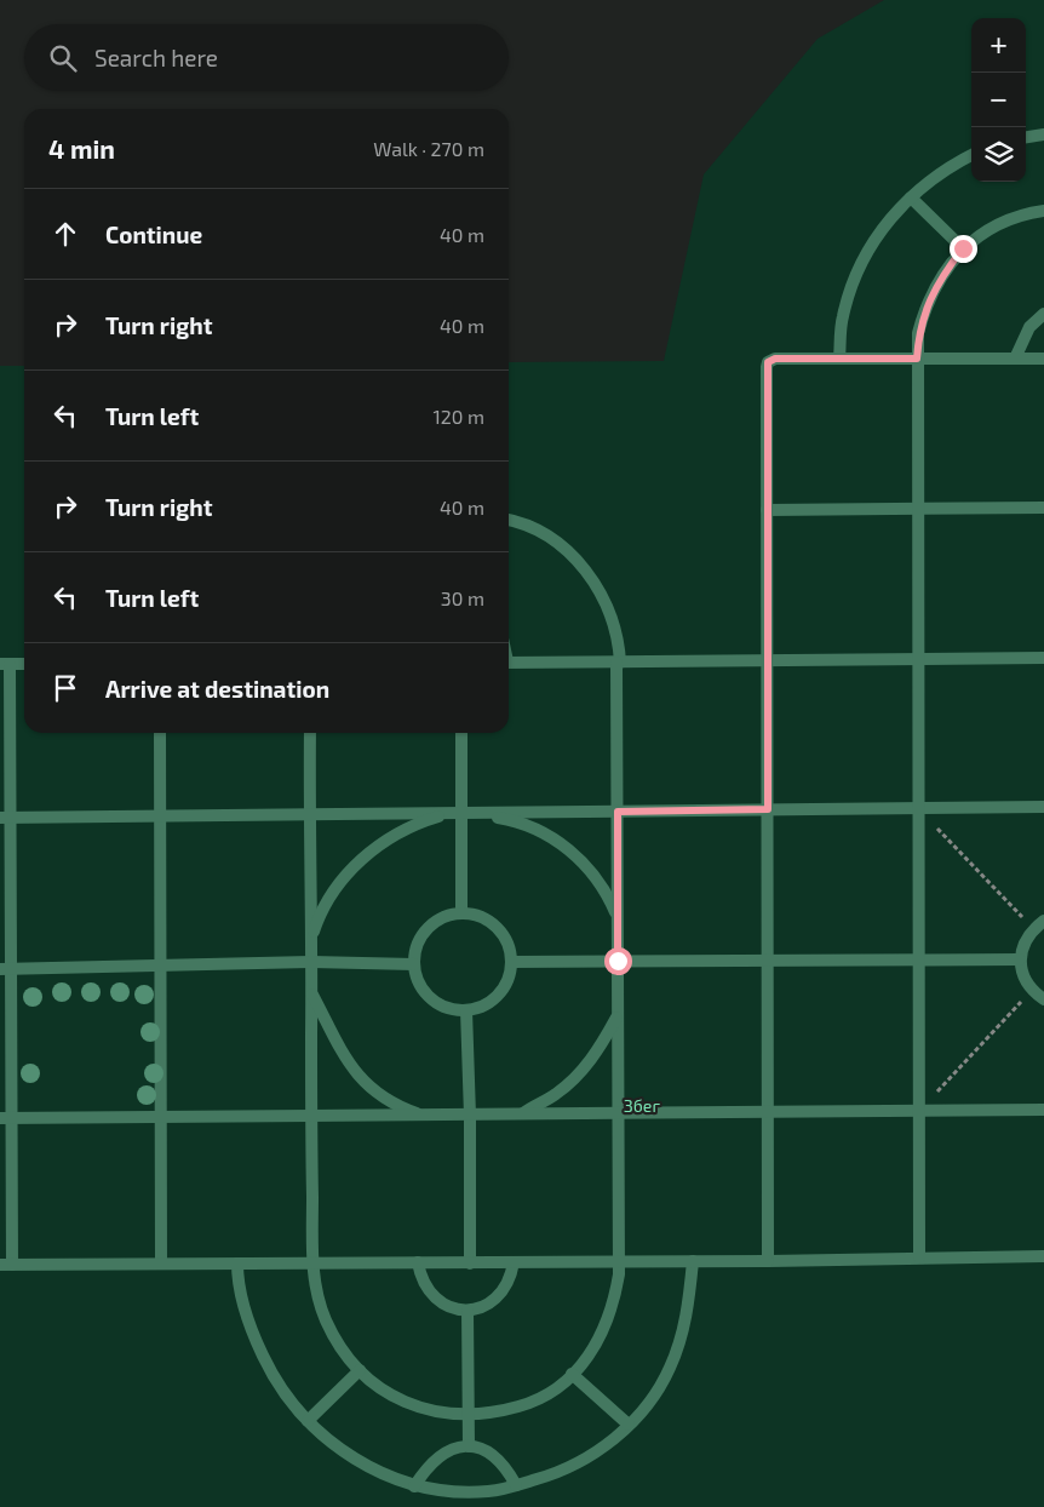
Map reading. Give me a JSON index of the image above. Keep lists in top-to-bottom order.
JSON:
{
  "parks": ["Збег"],
  "page": {
    "map_buttons": ["+", "−"],
    "search": "Search here",
    "heading": ["4 min", "Walk · 270 m"],
    "list": [
      ["Continue", "40 m"],
      ["Turn right", "40 m"],
      ["Turn left", "120 m"],
      ["Turn right", "40 m"],
      ["Turn left", "30 m"],
      "Arrive at destination"
    ]
  }
}
